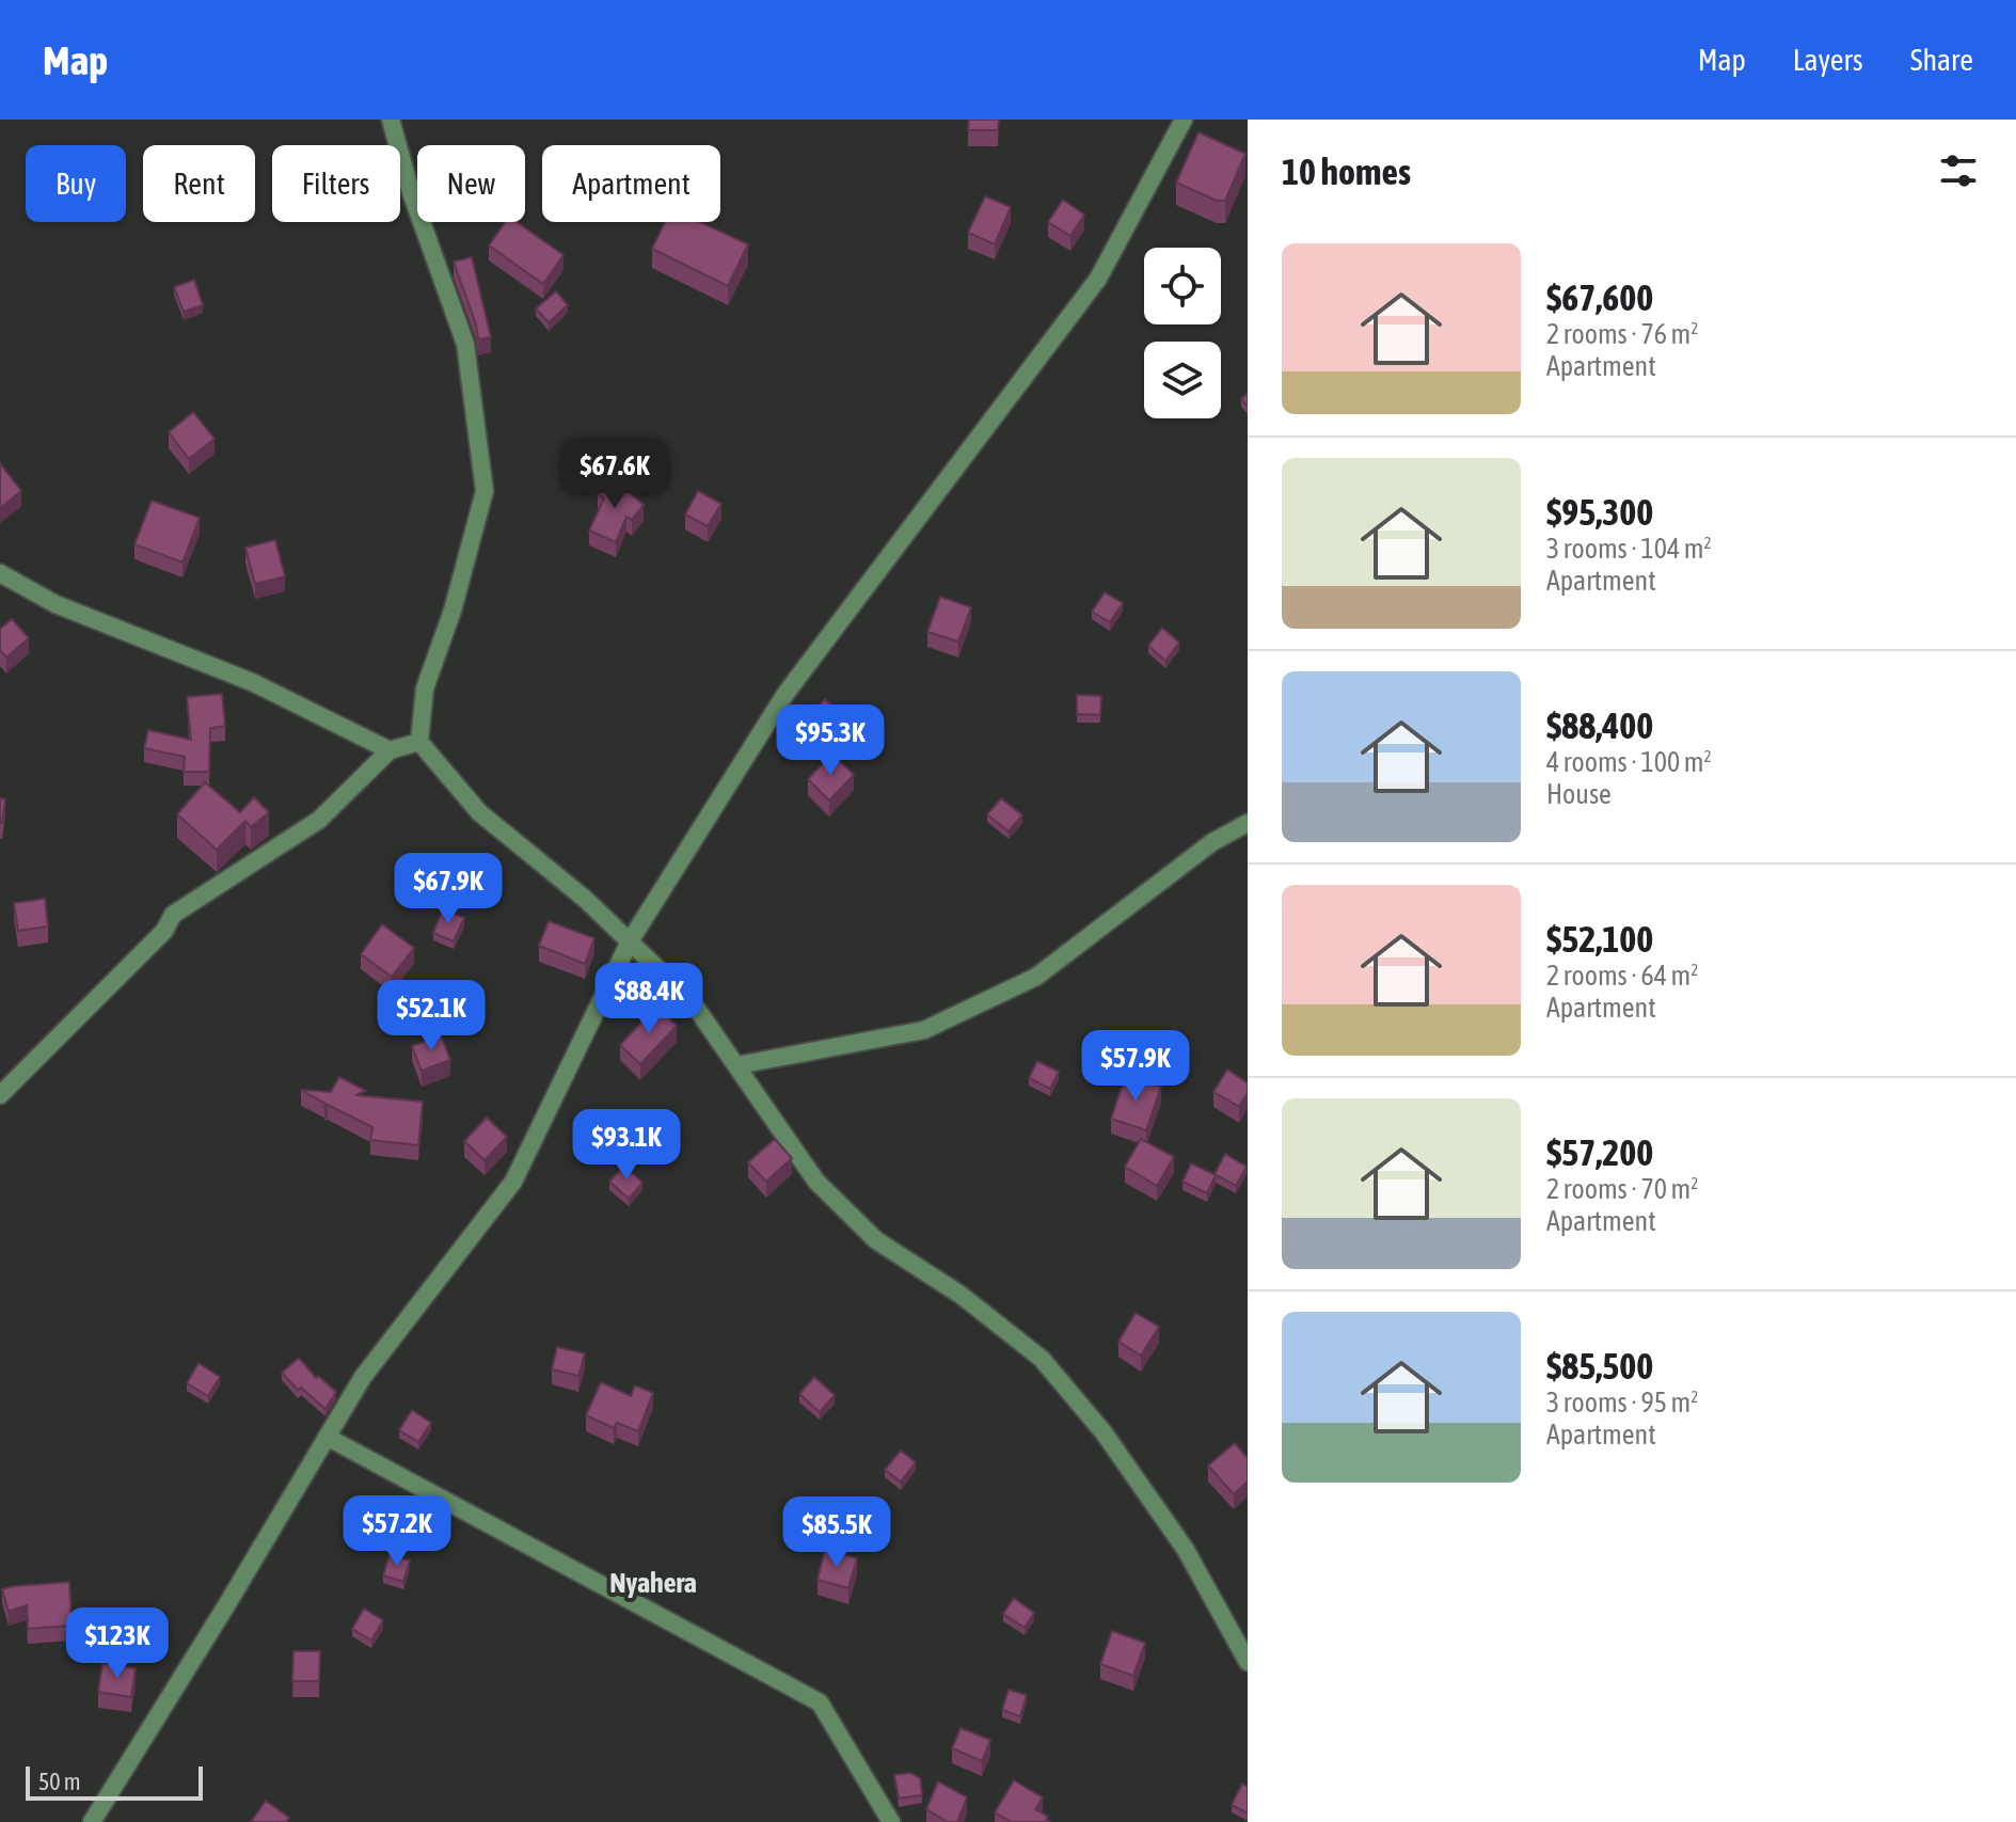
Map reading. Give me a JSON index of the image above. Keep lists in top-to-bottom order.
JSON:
{
  "districts": ["Nyahera"],
  "scale_bar": "50 m",
  "page": {
    "header": "Map",
    "nav": ["Map", "Layers", "Share"],
    "heading": "10 homes",
    "chip": [
      "Buy",
      "Rent",
      "Filters",
      "New",
      "Apartment"
    ],
    "list": [
      {
        "name": "$67,600",
        "note": "2 rooms · 76 m² · Apartment"
      },
      {
        "name": "$95,300",
        "note": "3 rooms · 104 m² · Apartment"
      },
      {
        "name": "$88,400",
        "note": "4 rooms · 100 m² · House"
      },
      {
        "name": "$52,100",
        "note": "2 rooms · 64 m² · Apartment"
      },
      {
        "name": "$57,200",
        "note": "2 rooms · 70 m² · Apartment"
      },
      {
        "name": "$85,500",
        "note": "3 rooms · 95 m² · Apartment"
      }
    ],
    "price": [
      "$67.6K",
      "$95.3K",
      "$67.9K",
      "$88.4K",
      "$52.1K",
      "$57.9K",
      "$93.1K",
      "$57.2K",
      "$85.5K",
      "$123K"
    ],
    "scale": "50 m"
  }
}
